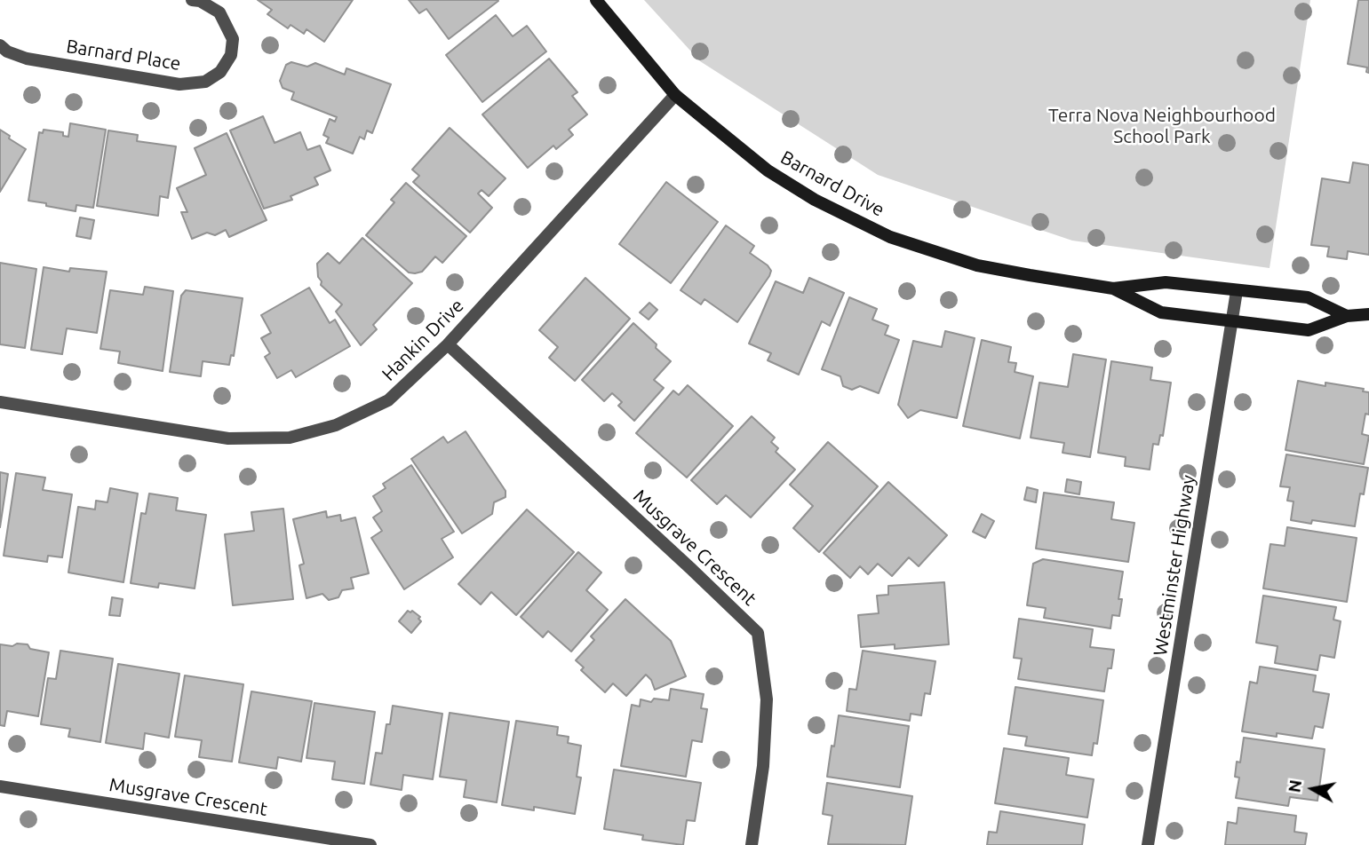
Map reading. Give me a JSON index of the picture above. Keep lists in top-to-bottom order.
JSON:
{
  "streets": {
    "street": [
      "Barnard Place",
      "Barnard Drive",
      "Hankin Drive",
      "Musgrave Crescent",
      "Westminster Highway"
    ]
  },
  "crossings": [
    ["Barnard Drive", "Hankin Drive"],
    ["Barnard Drive", "Westminster Highway"],
    ["Hankin Drive", "Musgrave Crescent"]
  ],
  "parks": ["Terra Nova Neighbourhood School Park"],
  "north": "left"
}
